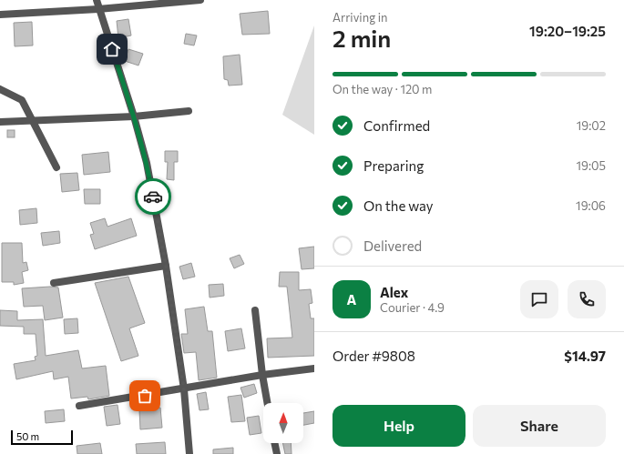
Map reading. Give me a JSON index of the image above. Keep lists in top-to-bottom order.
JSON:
{
  "scale_bar": "50 m",
  "north": "top",
  "page": {
    "heading": ["2 min", "Arriving in", "19:20–19:25"],
    "panel": [
      "Alex",
      "Courier · 4.9",
      "Order #9808",
      "$14.97"
    ],
    "bar": "On the way · 120 m",
    "list": [
      ["Confirmed", "19:02"],
      ["Preparing", "19:05"],
      ["On the way", "19:06"],
      "Delivered"
    ],
    "round": "A",
    "buttons": ["Help", "Share"],
    "scale": "50 m"
  }
}
